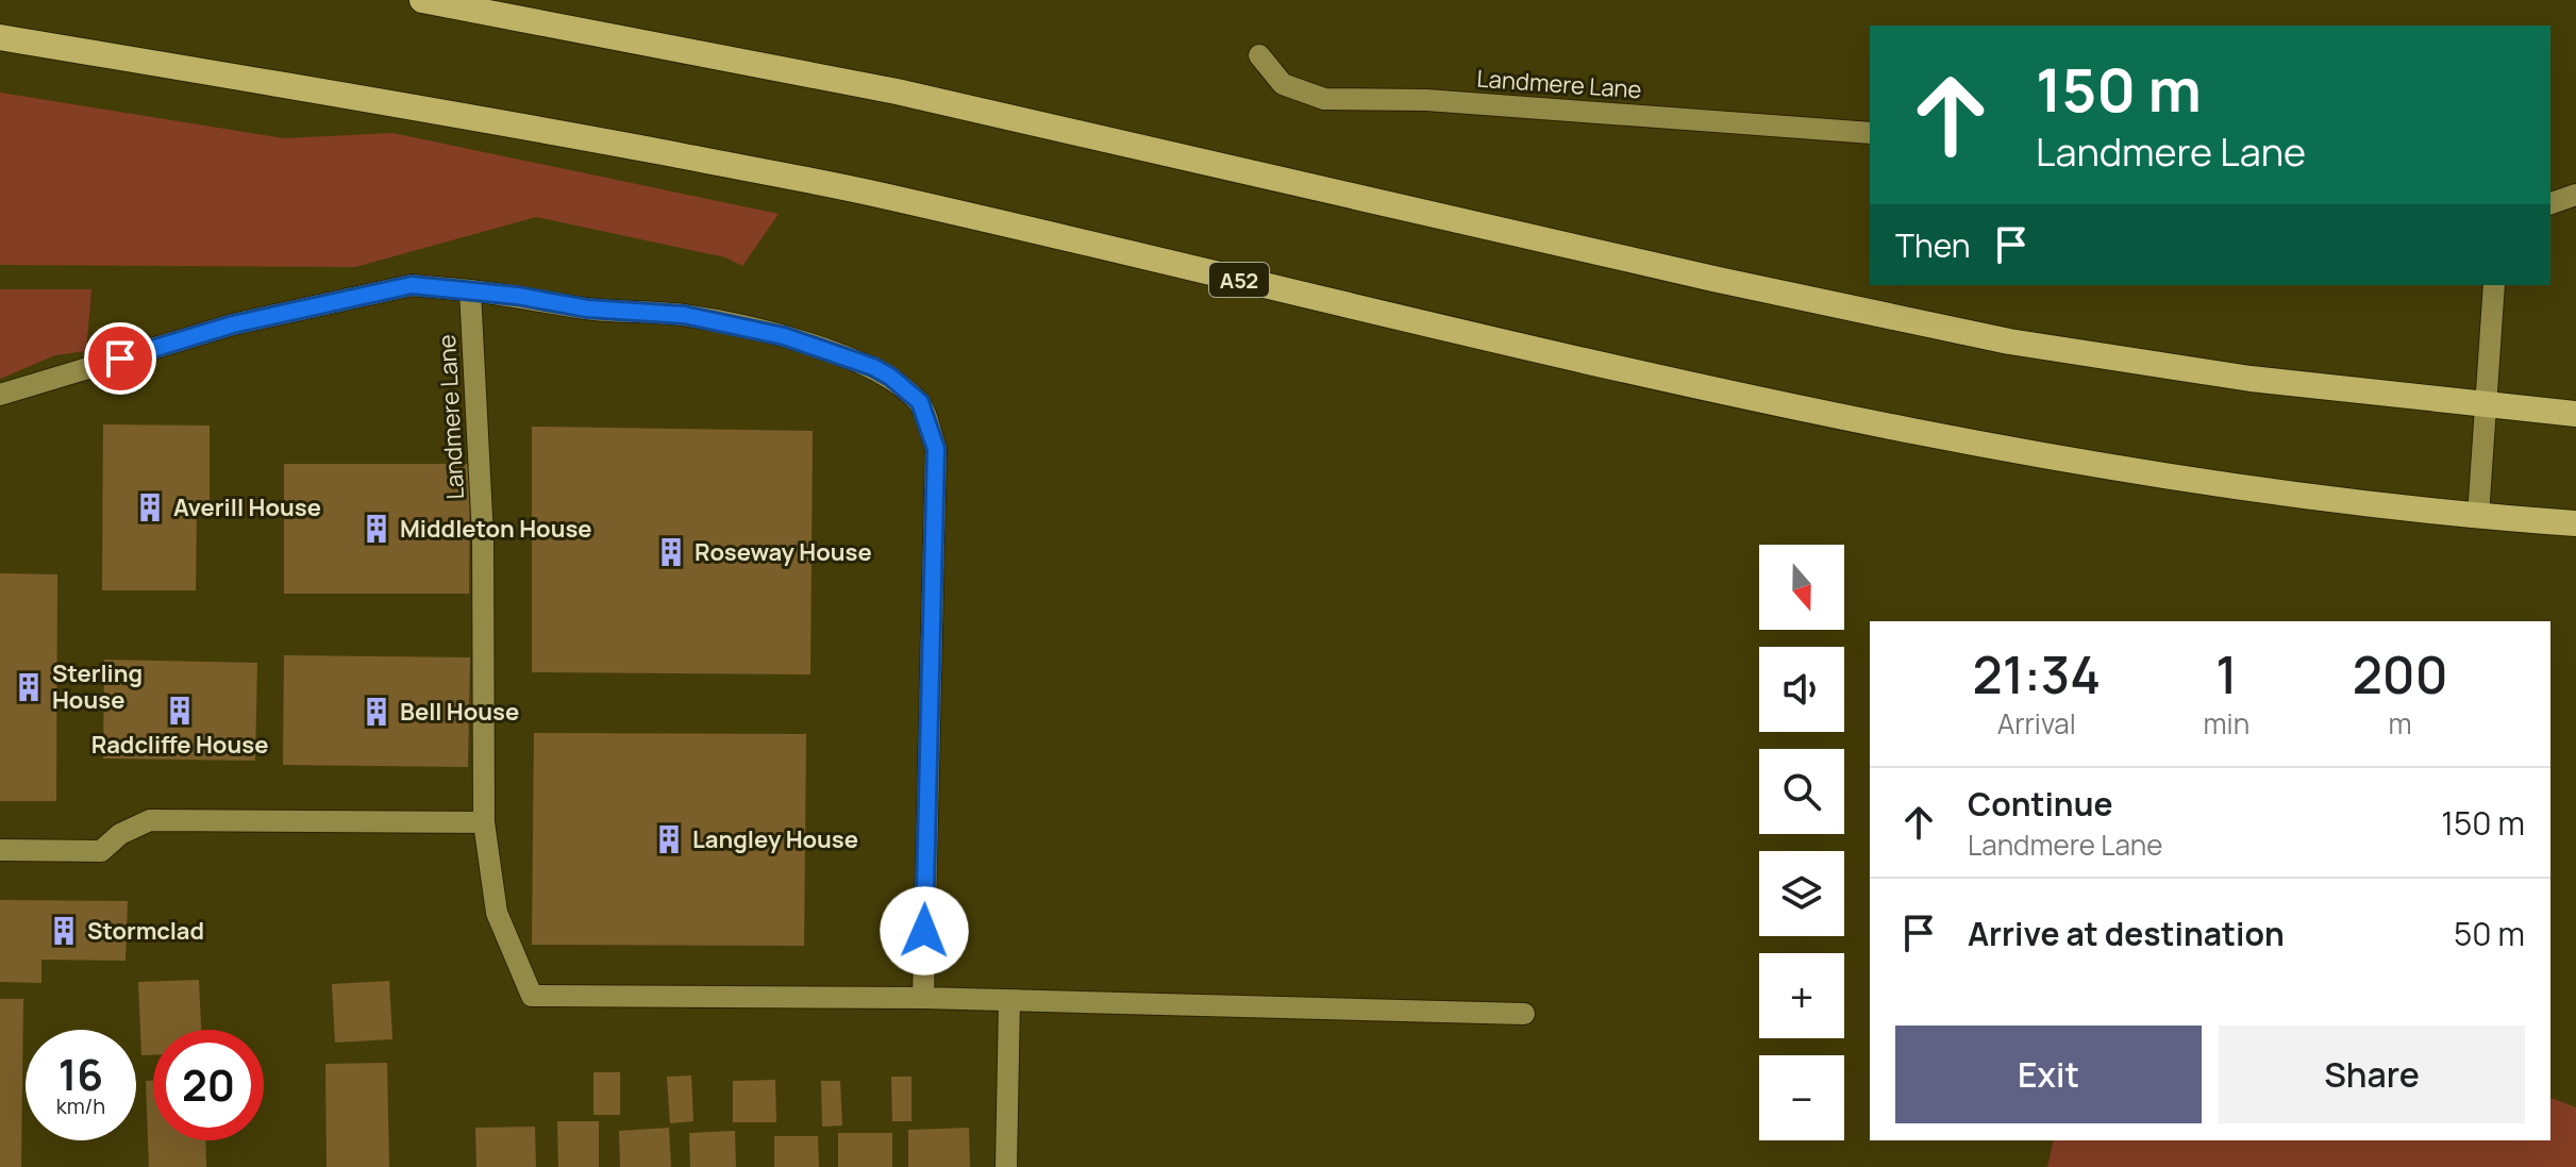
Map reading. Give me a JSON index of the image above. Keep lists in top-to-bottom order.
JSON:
{
  "streets": {
    "highway": ["A52"],
    "street": ["Landmere Lane"]
  },
  "places": {
    "building": [
      "Averill House",
      "Middleton House",
      "Roseway House",
      "Sterling House",
      "Radcliffe House",
      "Bell House",
      "Langley House",
      "Stormclad"
    ]
  },
  "north": "bottom",
  "page": {
    "turn": ["150 m", "Landmere Lane"],
    "then": "Then",
    "map_buttons": ["+", "−"],
    "eta": [
      "21:34",
      "Arrival",
      "1",
      "min",
      "200",
      "m"
    ],
    "list": [
      {
        "name": "Continue",
        "note": "Landmere Lane",
        "value": "150 m"
      },
      {
        "name": "Arrive at destination",
        "value": "50 m"
      }
    ],
    "buttons": ["Exit", "Share"],
    "speed": "16 km/h",
    "limit": "20"
  }
}
